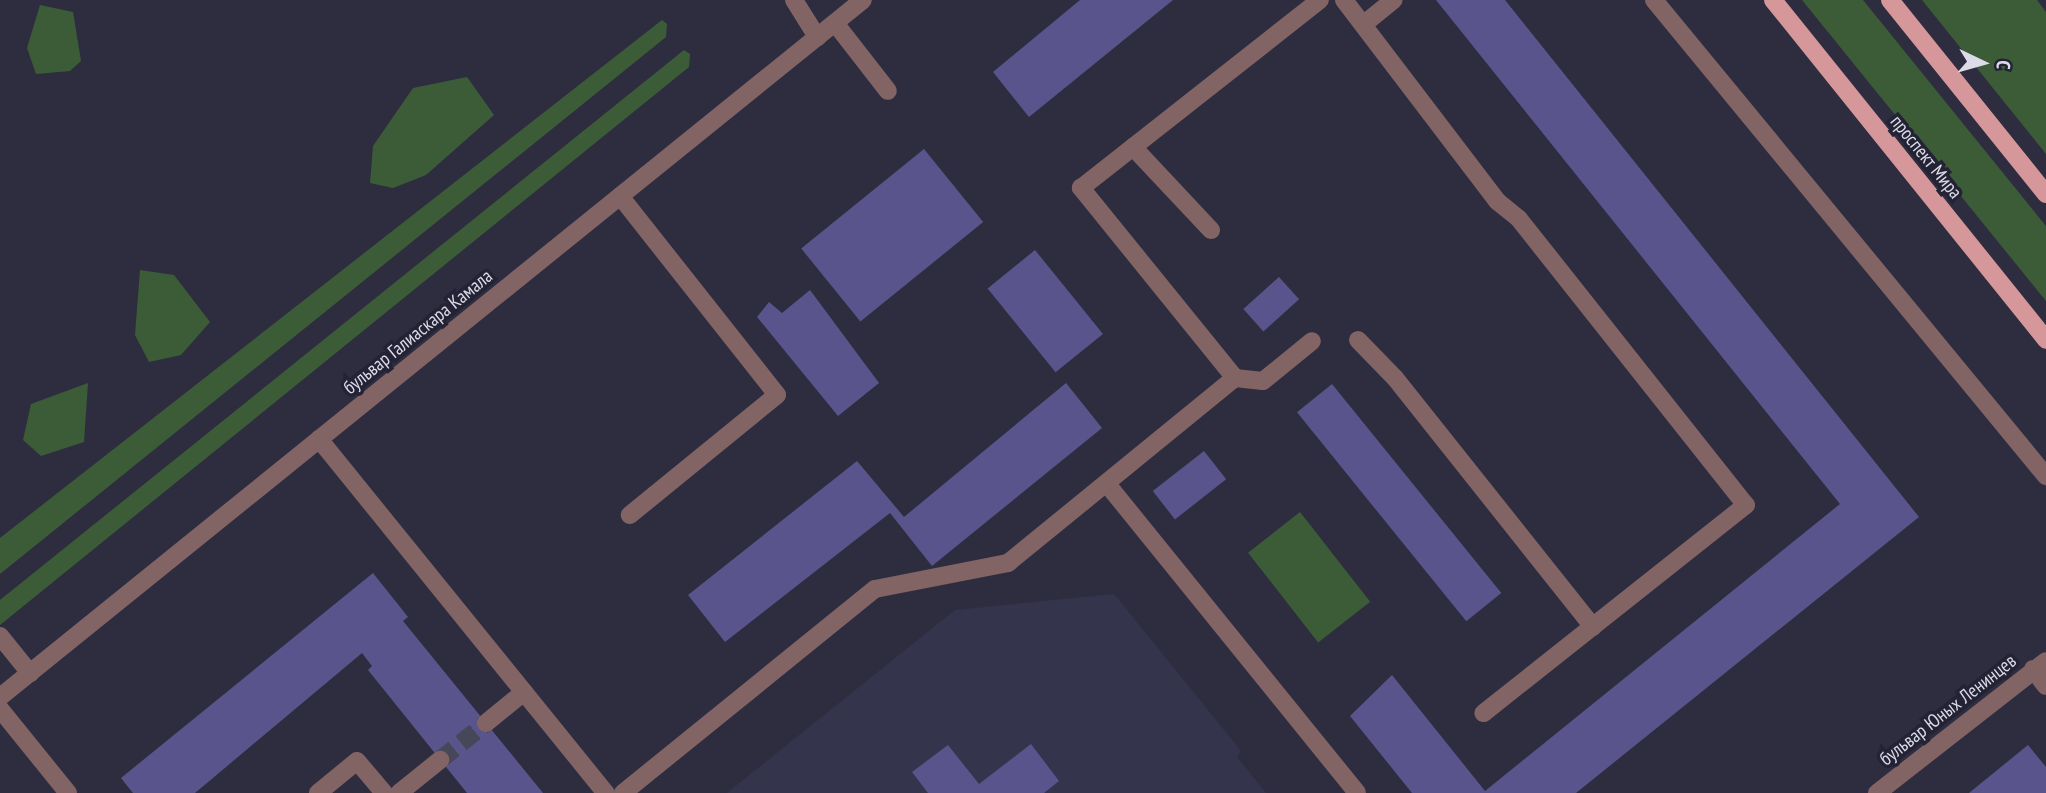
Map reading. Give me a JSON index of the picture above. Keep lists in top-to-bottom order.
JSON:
{
  "streets": {
    "main road": ["проспект Мира"],
    "street": ["бульвар Галиаскара Камала", "бульвар Юных Ленинцев"]
  },
  "north": "right"
}
